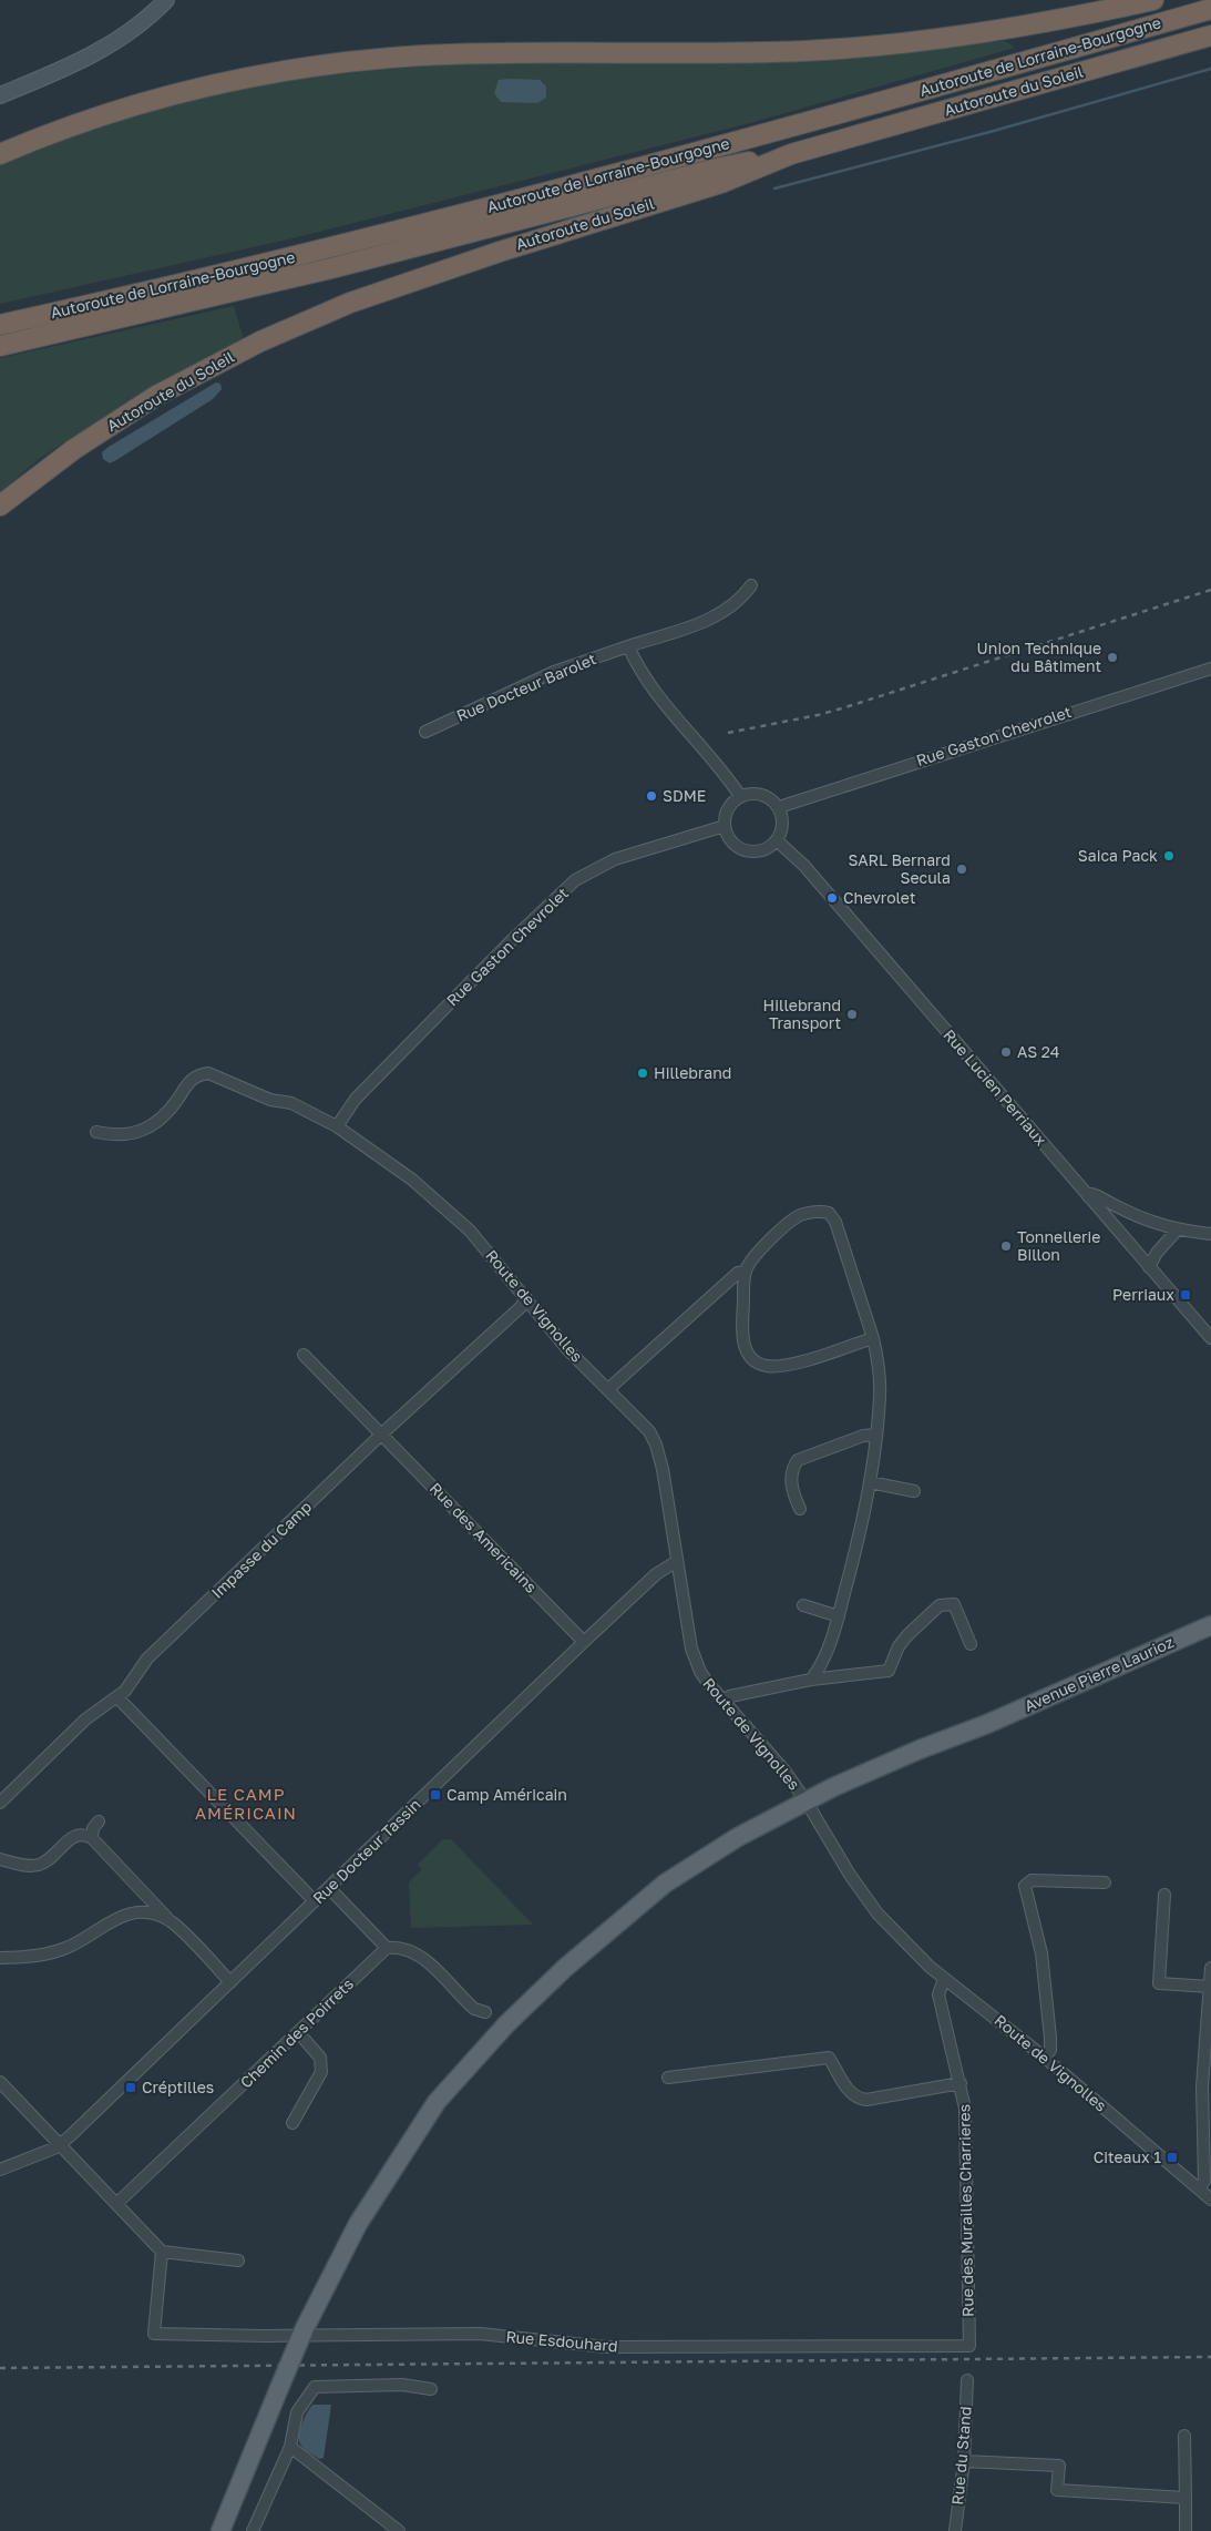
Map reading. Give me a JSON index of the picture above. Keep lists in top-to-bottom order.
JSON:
{
  "streets": {
    "highway": ["Autoroute de Lorraine-Bourgogne", "Autoroute du Soleil"],
    "main road": ["Avenue Pierre Laurioz"],
    "street": [
      "Rue Docteur Barolet",
      "Rue Gaston Chevrolet",
      "Rue Lucien Perriaux",
      "Route de Vignolles",
      "Rue des Americains",
      "Impasse du Camp",
      "Rue Docteur Tassin",
      "Chemin des Poirrets",
      "Rue des Murailles Charrieres",
      "Rue Esdouhard",
      "Rue du Stand"
    ]
  },
  "crossings": [
    ["Autoroute de Lorraine-Bourgogne", "Autoroute du Soleil"],
    ["Rue Gaston Chevrolet", "Rue Lucien Perriaux"],
    ["Rue Gaston Chevrolet", "Route de Vignolles"],
    ["Route de Vignolles", "Impasse du Camp"],
    ["Route de Vignolles", "Avenue Pierre Laurioz"],
    ["Route de Vignolles", "Rue Docteur Tassin"],
    ["Route de Vignolles", "Rue des Murailles Charrieres"],
    ["Rue des Americains", "Impasse du Camp"],
    ["Rue des Americains", "Rue Docteur Tassin"],
    ["Rue des Murailles Charrieres", "Rue Esdouhard"]
  ],
  "districts": ["LE CAMP AMÉRICAIN"],
  "places": {
    "other": [
      "Union Technique du Bâtiment",
      "SDME",
      "Saica Pack",
      "SARL Bernard Secula",
      "Chevrolet",
      "Hillebrand Transport",
      "AS 24",
      "Hillebrand",
      "Tonnellerie Billon"
    ],
    "transit": [
      "Perriaux",
      "Camp Américain",
      "Créptilles",
      "Citeaux 1"
    ]
  }
}
